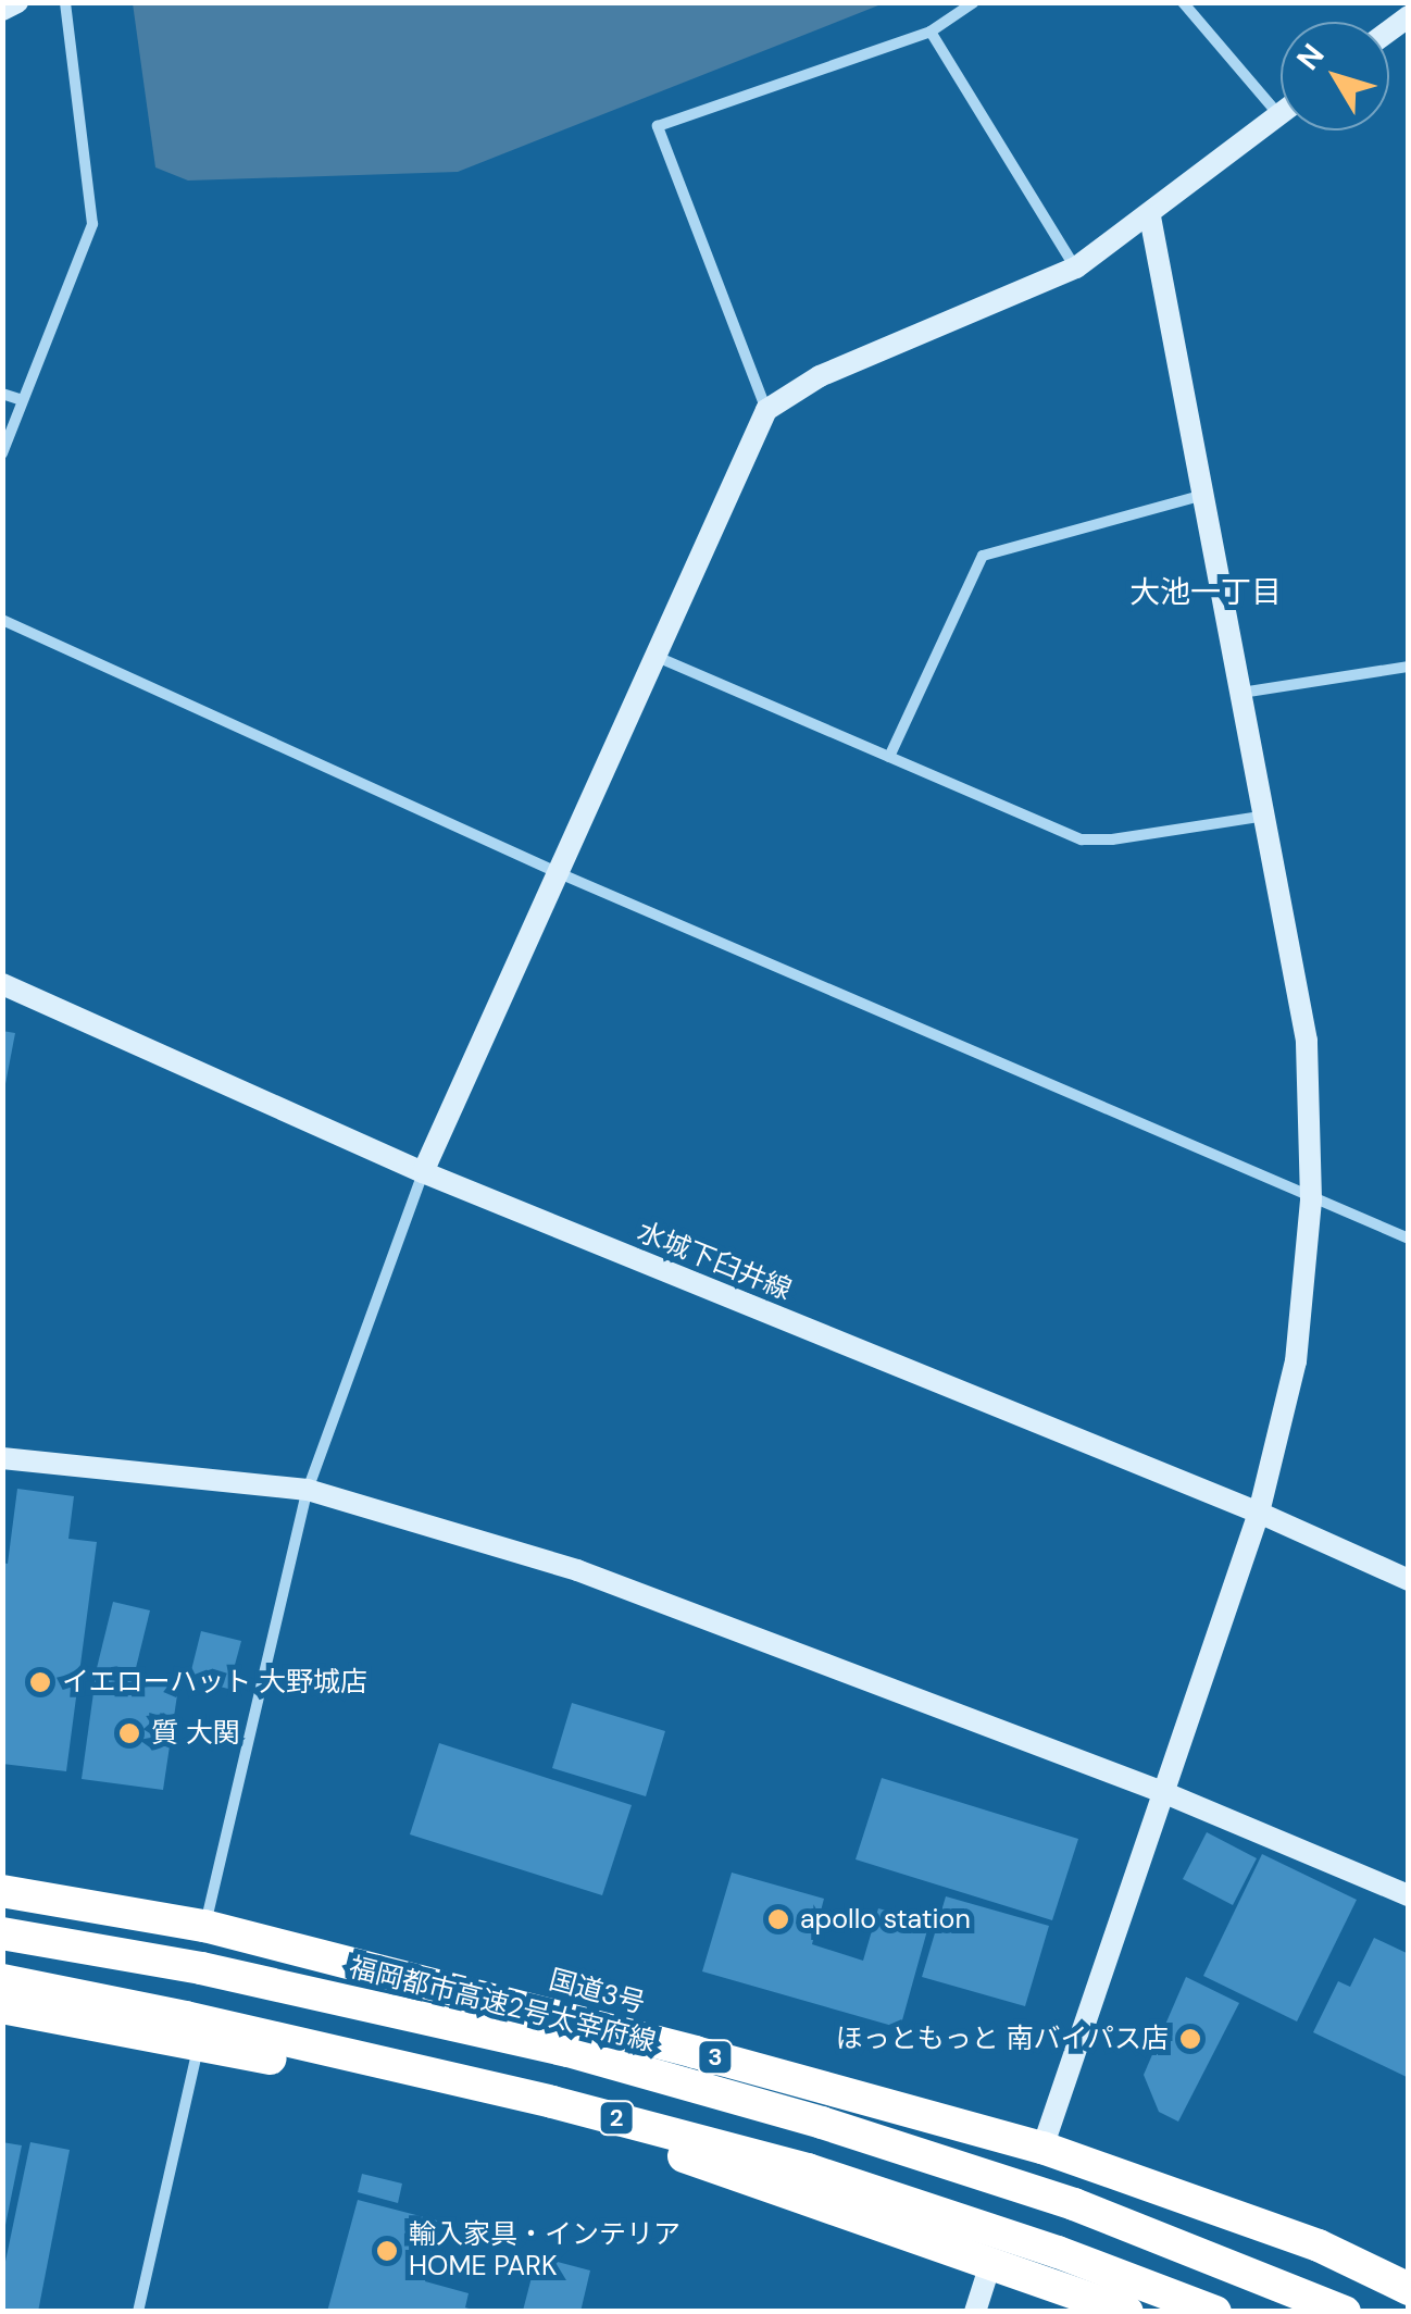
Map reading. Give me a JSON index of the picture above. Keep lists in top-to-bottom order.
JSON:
{
  "streets": {
    "highway": [
      "国道3号",
      "福岡都市高速2号太宰府線",
      "3",
      "2"
    ],
    "street": ["水城下臼井線"]
  },
  "districts": ["大池一丁目"],
  "places": [
    "イエローハット 大野城店",
    "質 大関",
    "apollo station",
    "ほっともっと 南バイパス店",
    "輸入家具・インテリア HOME PARK"
  ],
  "north": "top left"
}
